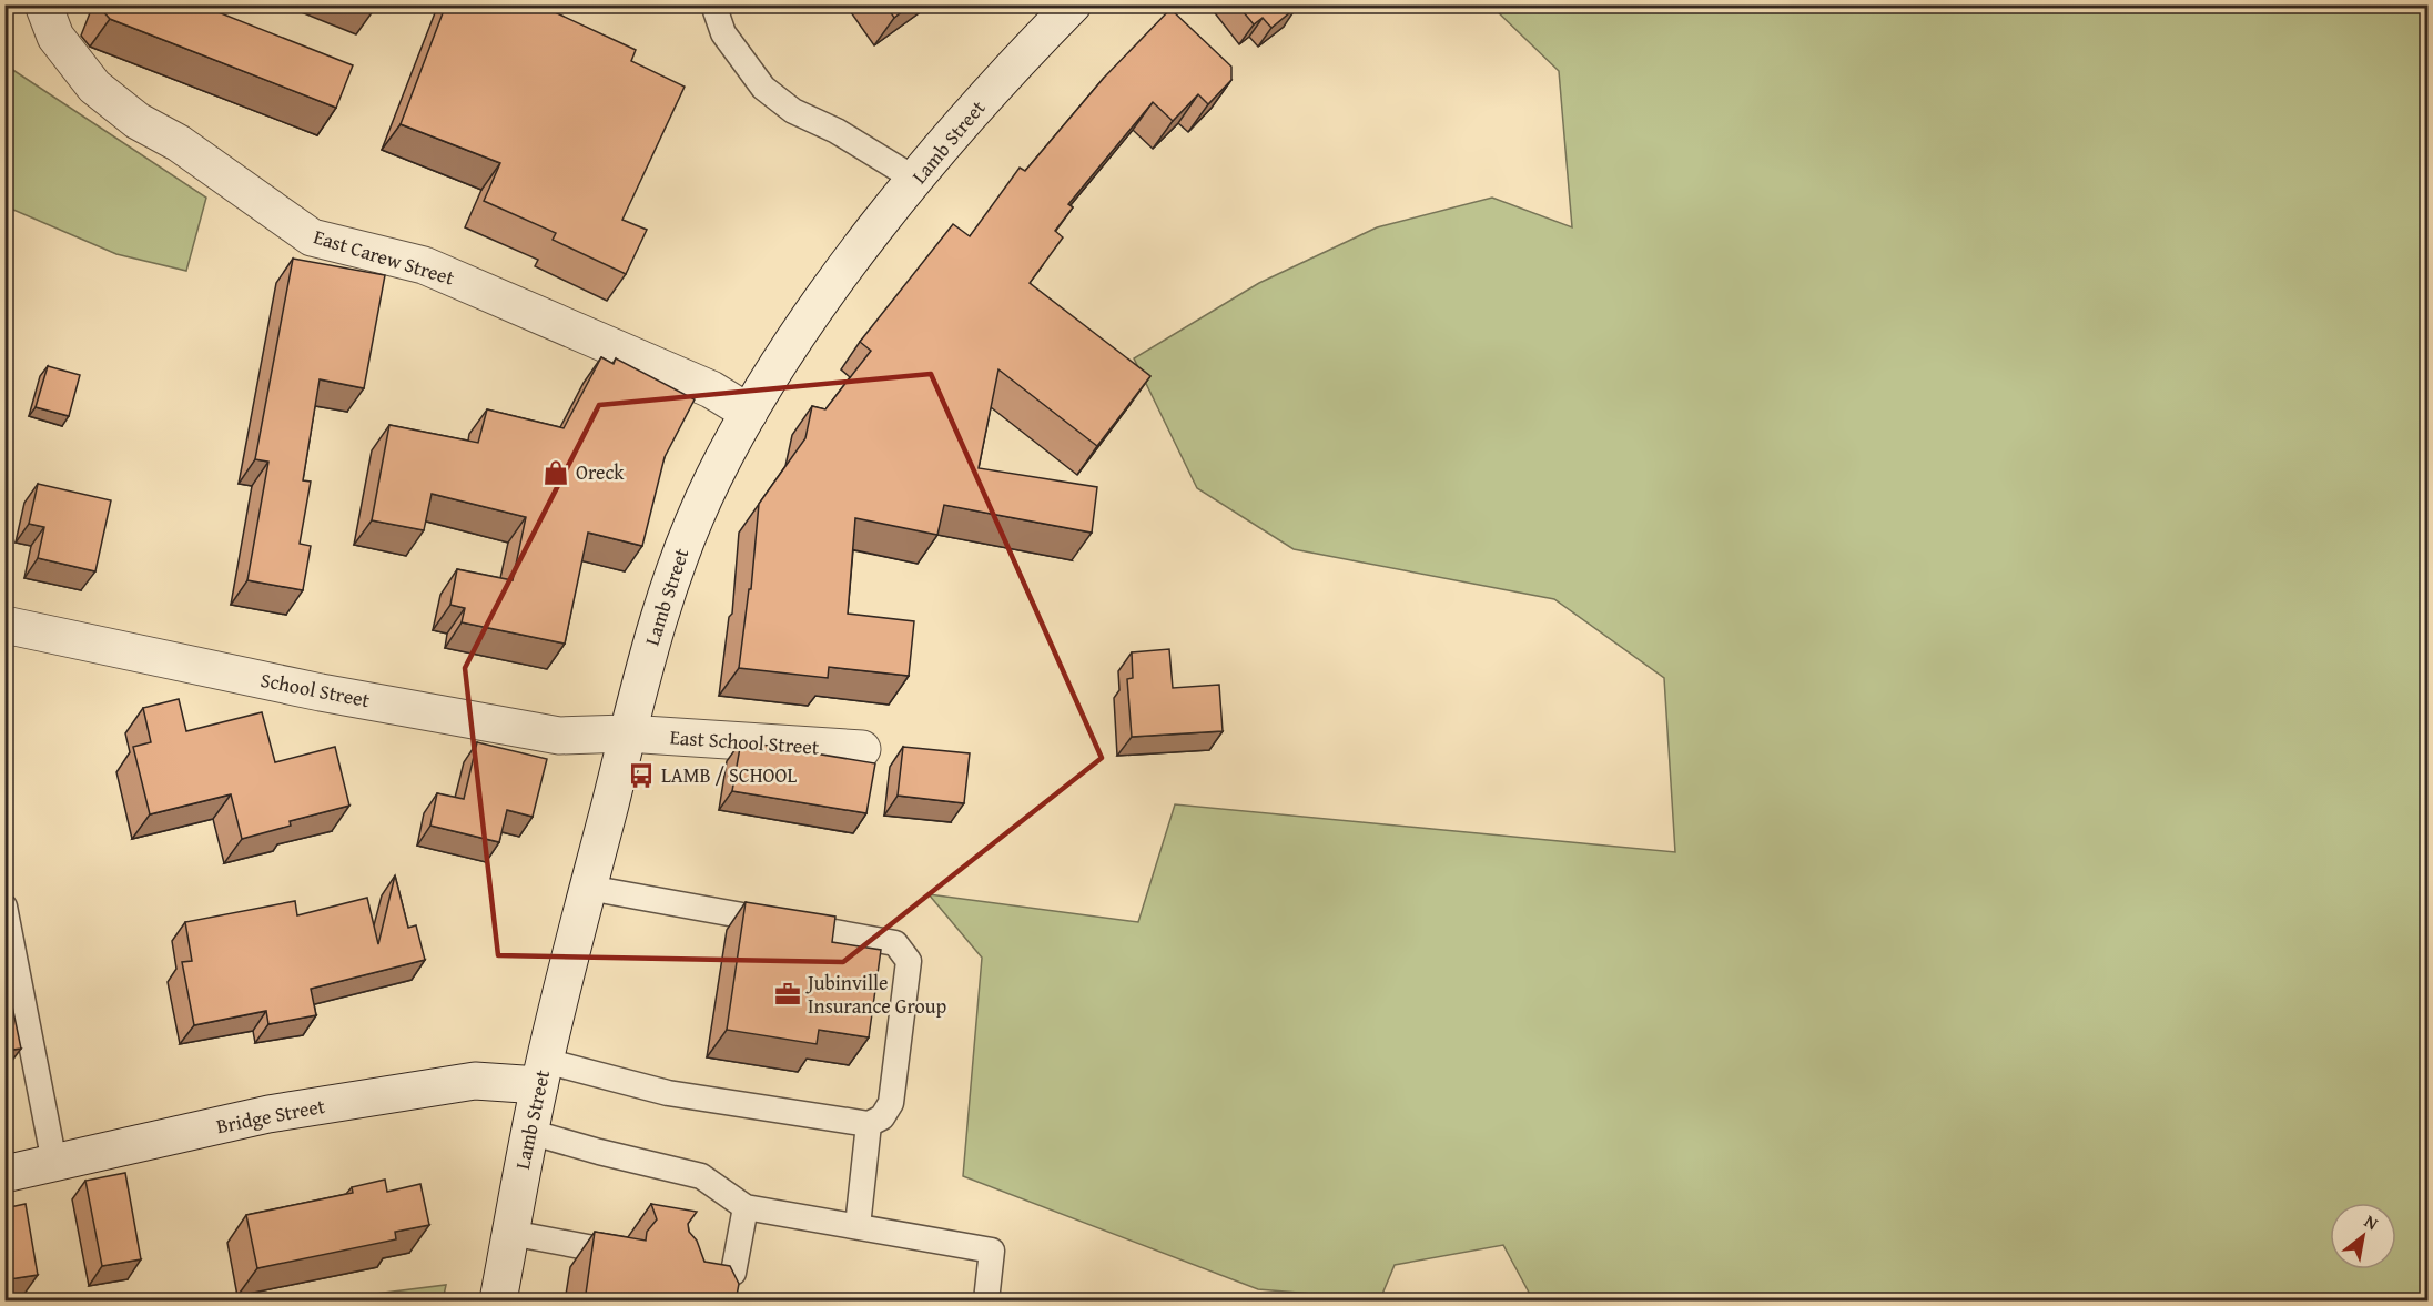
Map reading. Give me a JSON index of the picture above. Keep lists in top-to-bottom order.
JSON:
{
  "streets": {
    "street": [
      "Lamb Street",
      "East Carew Street",
      "School Street",
      "East School Street",
      "Bridge Street"
    ]
  },
  "crossings": [
    ["Lamb Street", "East Carew Street"],
    ["Lamb Street", "School Street"],
    ["Lamb Street", "East School Street"],
    ["Lamb Street", "Bridge Street"],
    ["School Street", "East School Street"]
  ],
  "places": {
    "shop": ["Oreck"],
    "bus stop": ["LAMB / SCHOOL"],
    "office": ["Jubinville Insurance Group"]
  },
  "north": "top right"
}
